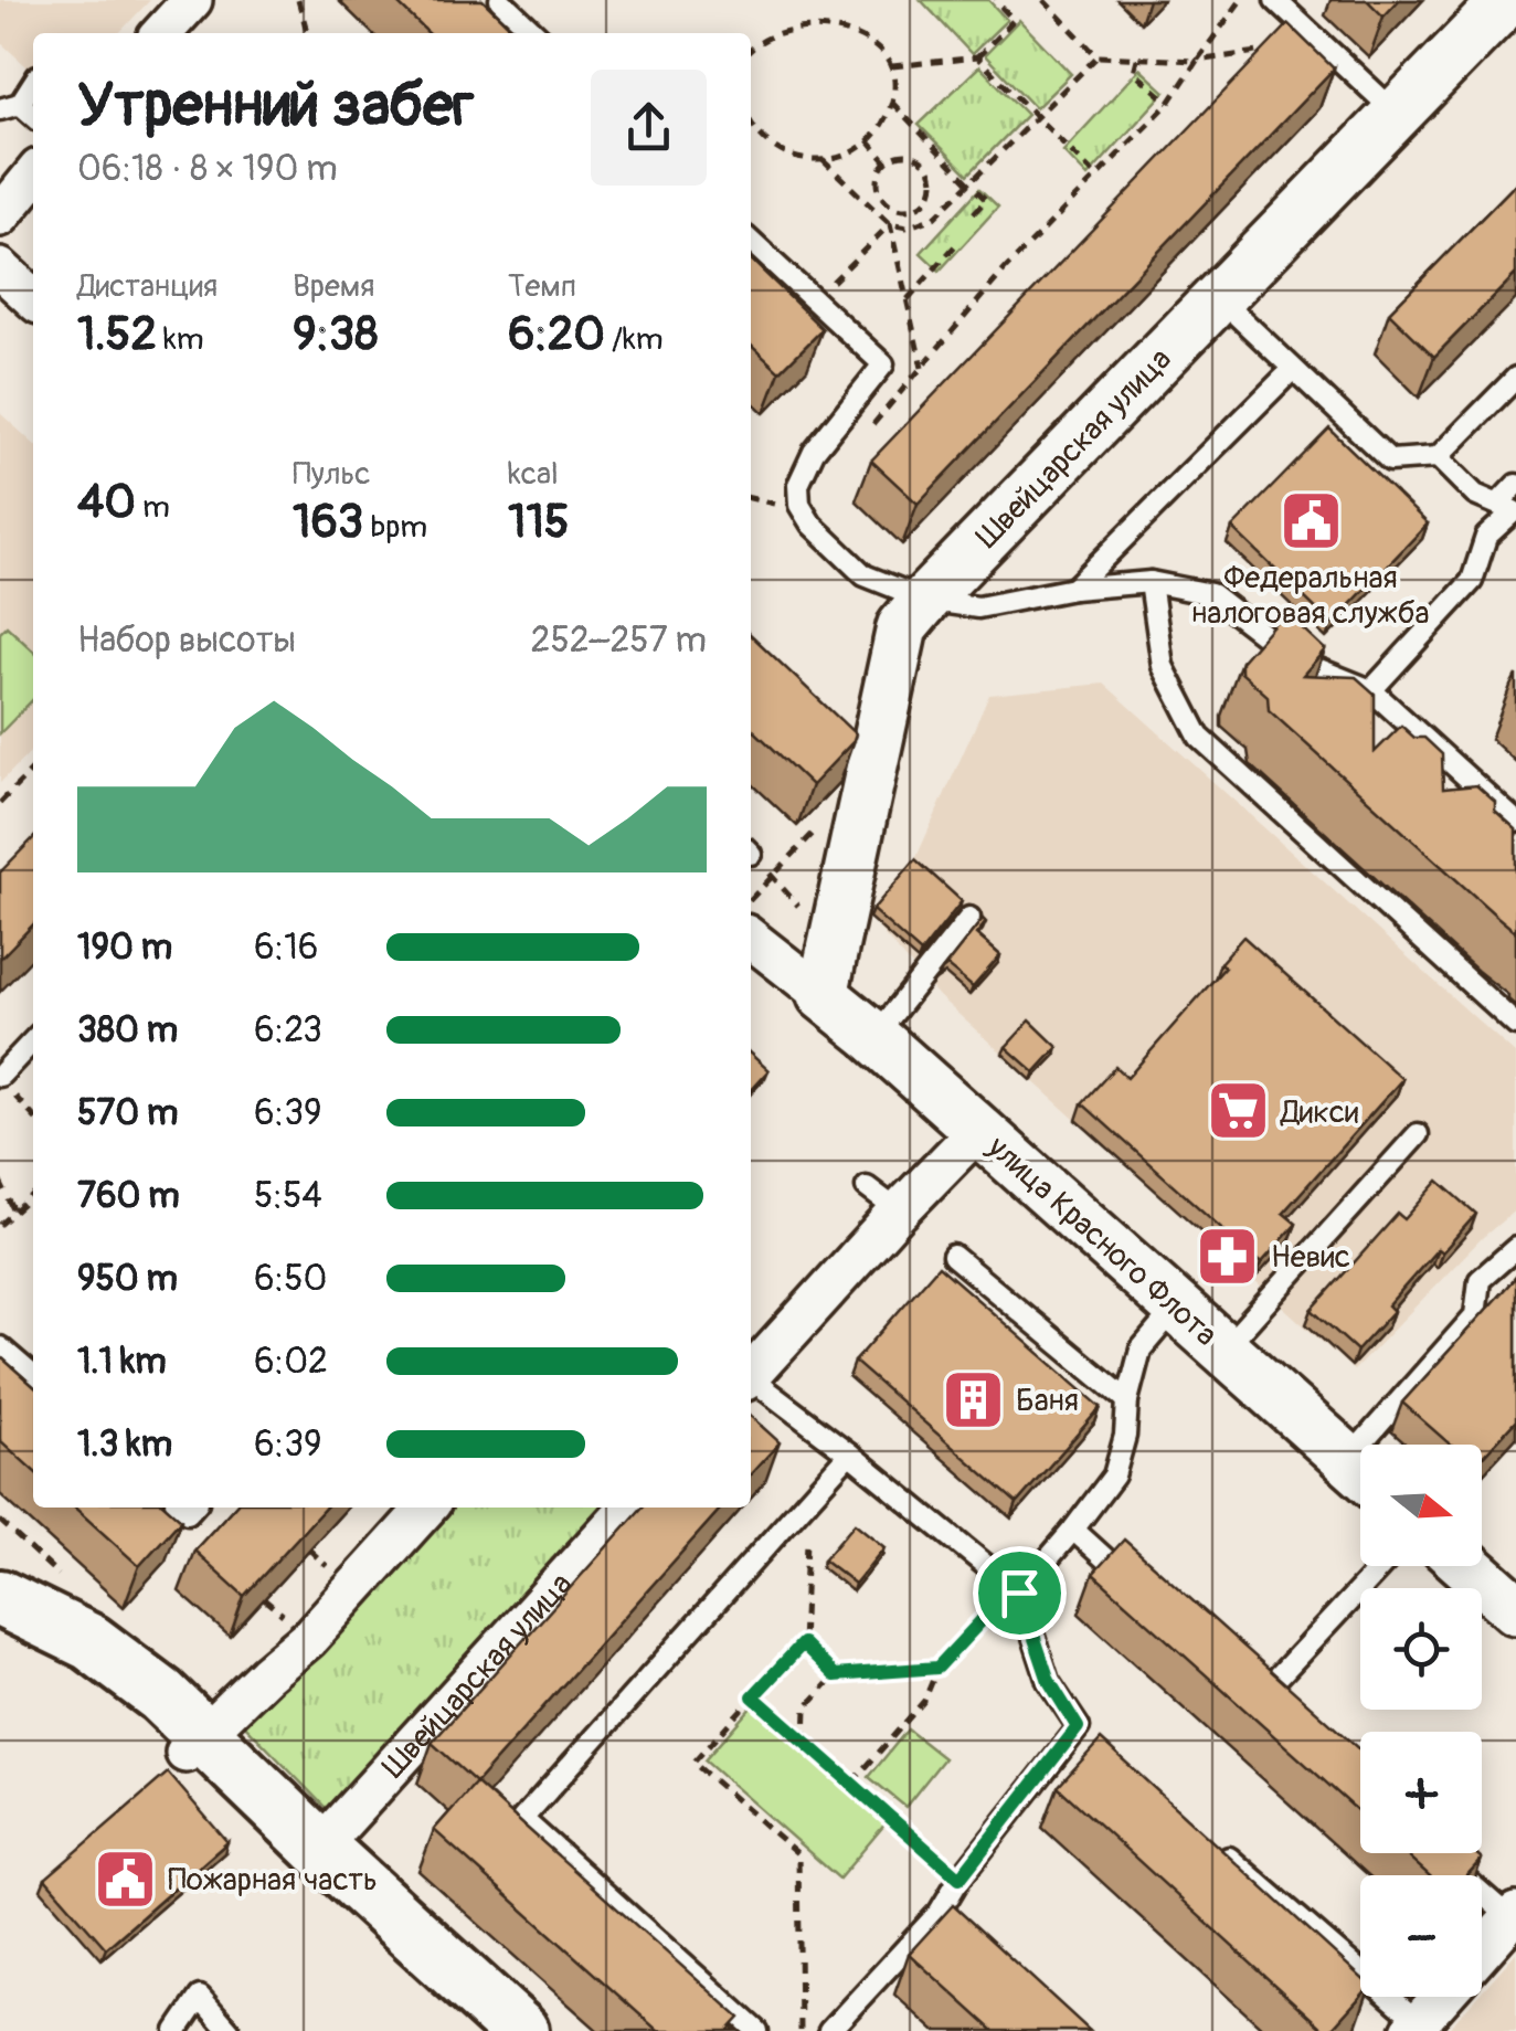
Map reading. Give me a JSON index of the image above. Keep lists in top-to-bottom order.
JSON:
{
  "streets": {
    "street": ["Швейцарская улица", "улица Красного Флота"]
  },
  "crossings": [
    ["Швейцарская улица", "улица Красного Флота"]
  ],
  "places": {
    "public building": ["Федеральная налоговая служба", "Пожарная часть"],
    "supermarket": ["Дикси"],
    "pharmacy": ["Невис"],
    "building": ["Баня"]
  },
  "north": "right",
  "page": {
    "heading": ["Утренний забег", "06:18 · 8 × 190 m"],
    "stats": [
      ["Дистанция", "1.52 km"],
      ["Время", "9:38"],
      ["Темп", "6:20 /km"],
      ["40 m"],
      ["Пульс", "163 bpm"],
      ["kcal", "115"]
    ],
    "chart": ["Набор высоты", "252–257 m"],
    "list": [
      {
        "name": "190 m",
        "note": "6:16"
      },
      {
        "name": "380 m",
        "note": "6:23"
      },
      {
        "name": "570 m",
        "note": "6:39"
      },
      {
        "name": "760 m",
        "note": "5:54"
      },
      {
        "name": "950 m",
        "note": "6:50"
      },
      {
        "name": "1.1 km",
        "note": "6:02"
      },
      {
        "name": "1.3 km",
        "note": "6:39"
      }
    ],
    "map_buttons": ["+", "−"]
  }
}
